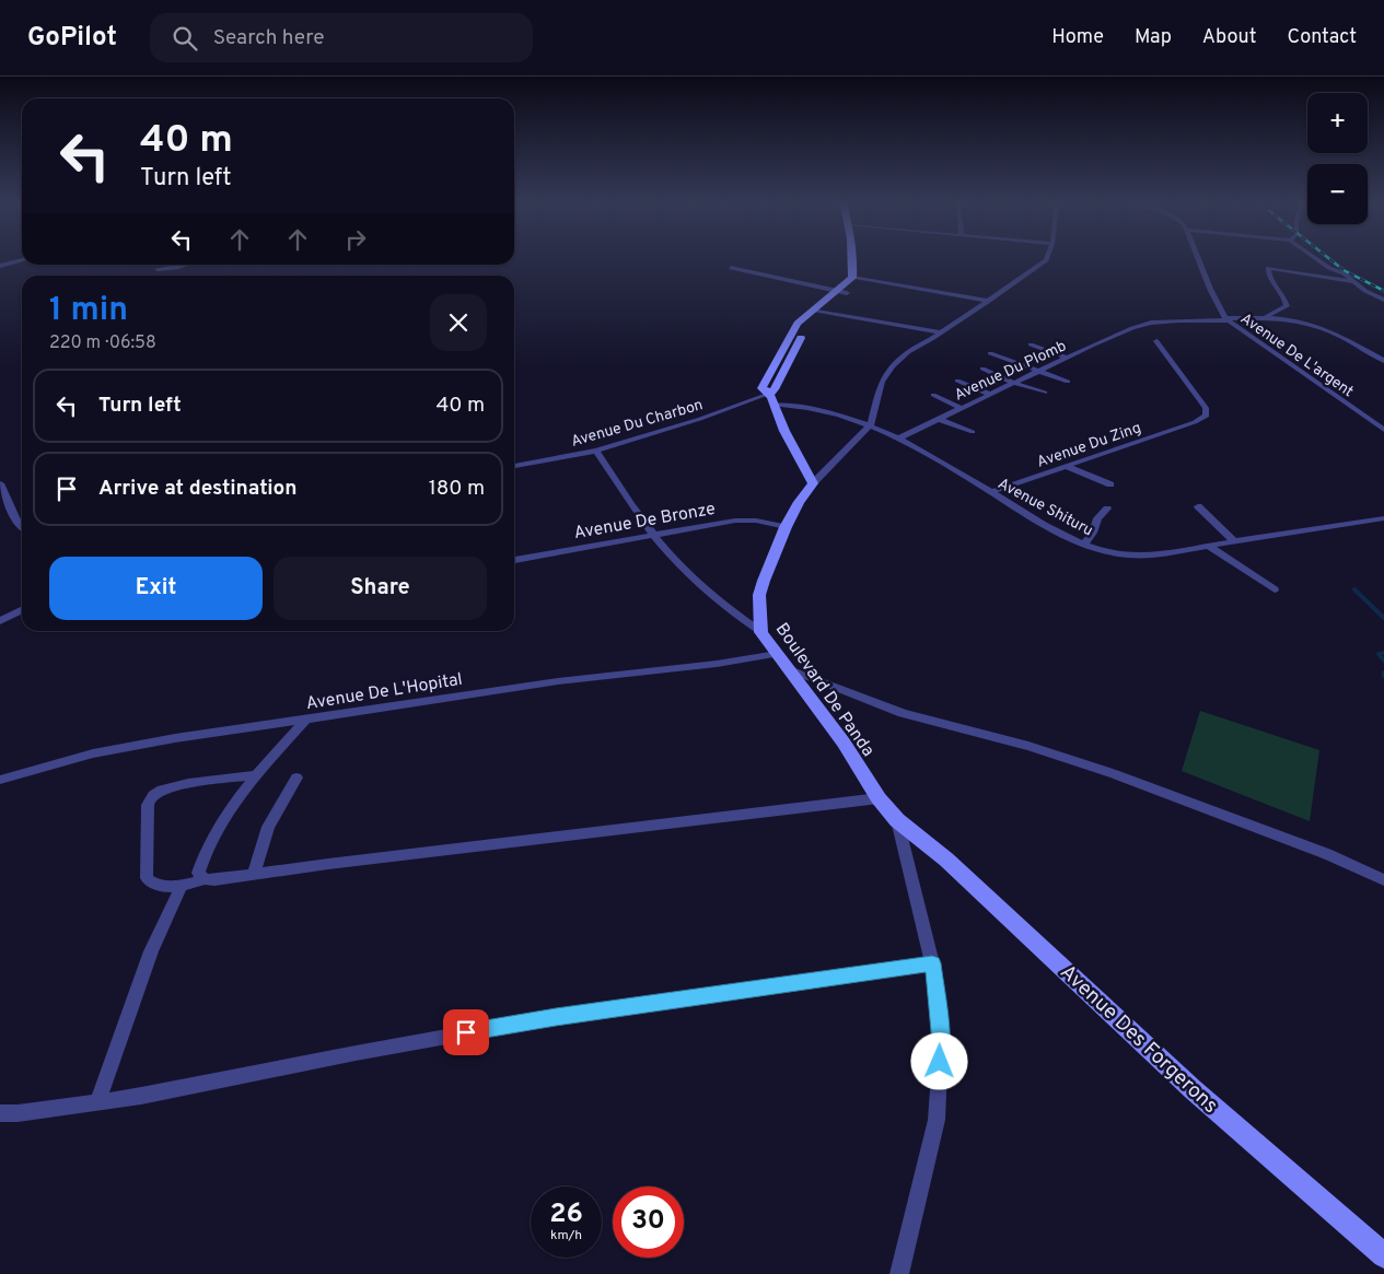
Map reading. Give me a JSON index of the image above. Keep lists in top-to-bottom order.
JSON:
{
  "streets": {
    "street": [
      "Avenue De L'argent",
      "Avenue Du Plomb",
      "Avenue Du Charbon",
      "Avenue Du Zing",
      "Avenue Shituru",
      "Avenue De Bronze",
      "Boulevard De Panda",
      "Avenue De L'Hopital",
      "Avenue Des Forgerons"
    ]
  },
  "crossings": [
    ["Avenue De L'argent", "Avenue Du Plomb"],
    ["Avenue Du Plomb", "Avenue Shituru"],
    ["Avenue Du Charbon", "Avenue Shituru"],
    ["Avenue Du Zing", "Avenue Shituru"],
    ["Avenue De Bronze", "Boulevard De Panda"],
    ["Boulevard De Panda", "Avenue De L'Hopital"],
    ["Boulevard De Panda", "Avenue Des Forgerons"]
  ],
  "page": {
    "header": "GoPilot",
    "search": "Search here",
    "nav": [
      "Home",
      "Map",
      "About",
      "Contact"
    ],
    "map_buttons": ["+", "−"],
    "turn": ["40 m", "Turn left"],
    "heading": ["1 min", "220 m · 06:58"],
    "list": [
      {
        "name": "Turn left",
        "value": "40 m"
      },
      {
        "name": "Arrive at destination",
        "value": "180 m"
      }
    ],
    "buttons": ["Exit", "Share"],
    "speed": "26 km/h",
    "limit": "30"
  }
}
